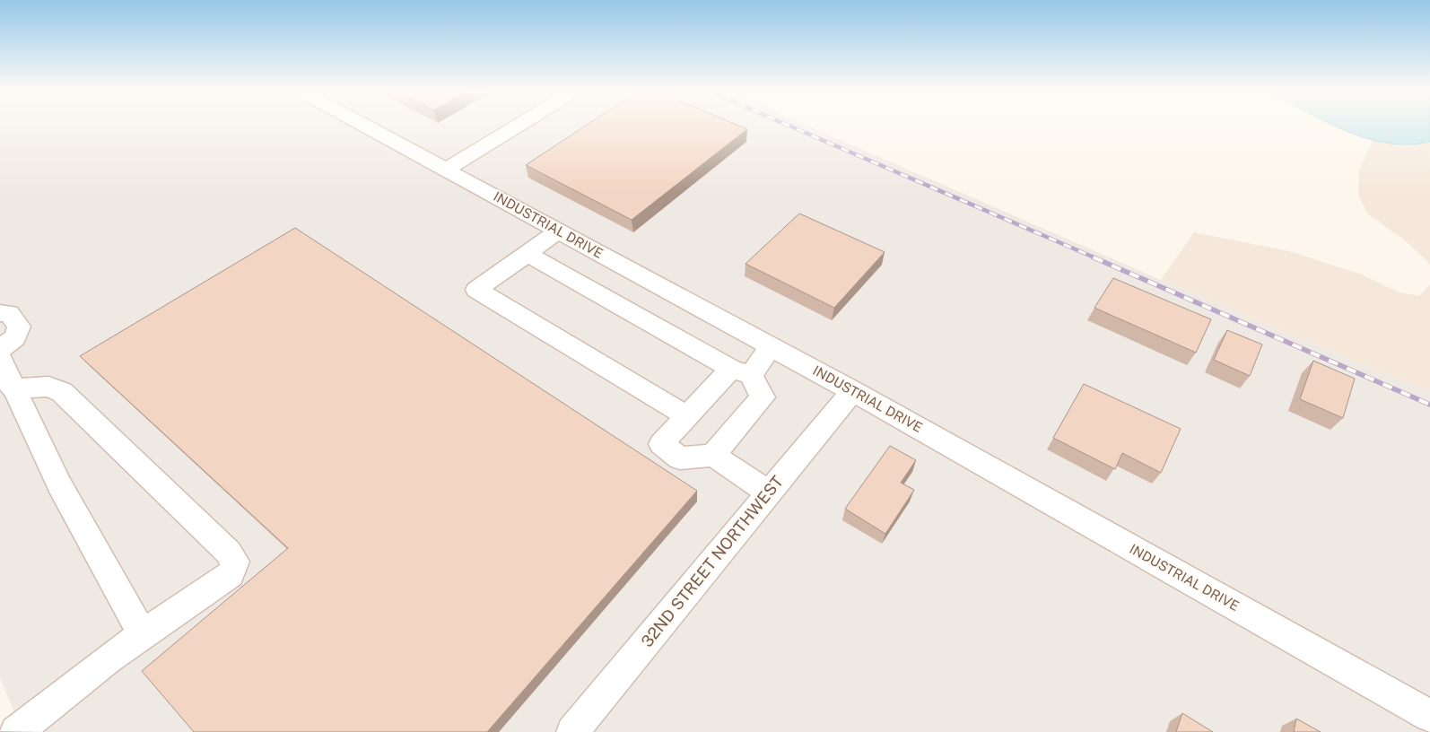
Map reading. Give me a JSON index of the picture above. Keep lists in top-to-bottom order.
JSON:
{
  "streets": {
    "street": ["INDUSTRIAL DRIVE", "32ND STREET NORTHWEST"]
  },
  "crossings": [
    ["INDUSTRIAL DRIVE", "32ND STREET NORTHWEST"]
  ]
}
